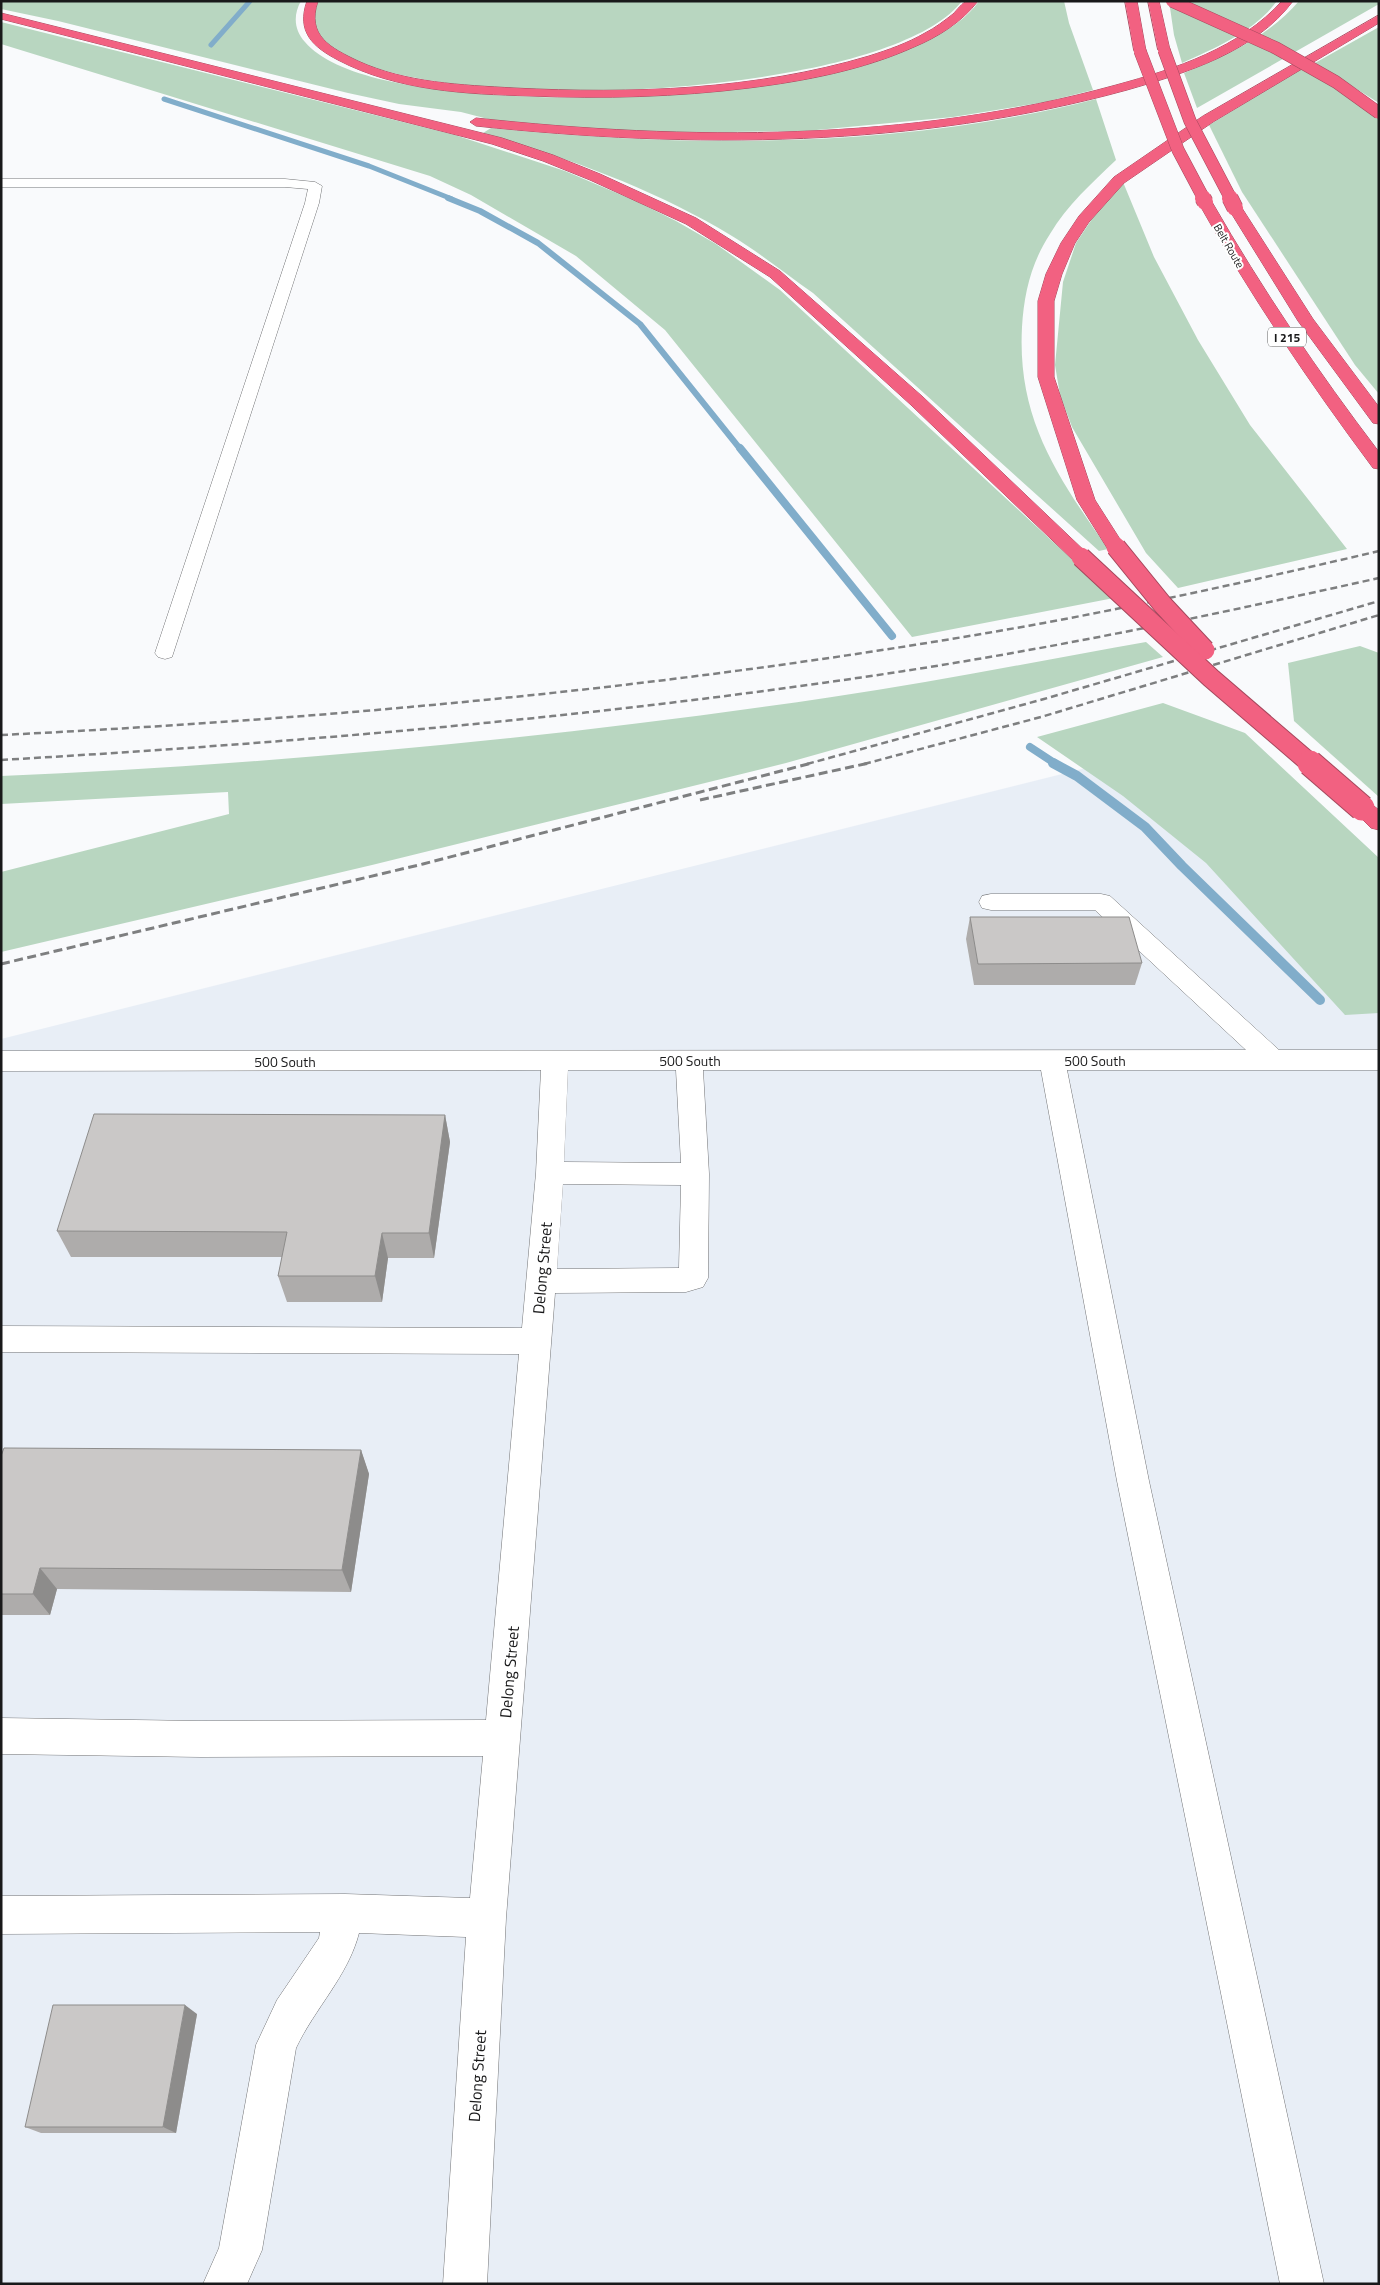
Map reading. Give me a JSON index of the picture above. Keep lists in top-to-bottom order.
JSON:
{
  "streets": {
    "highway": ["Belt Route", "I 215"],
    "street": ["500 South", "Delong Street"]
  },
  "crossings": [
    ["500 South", "Delong Street"]
  ]
}
